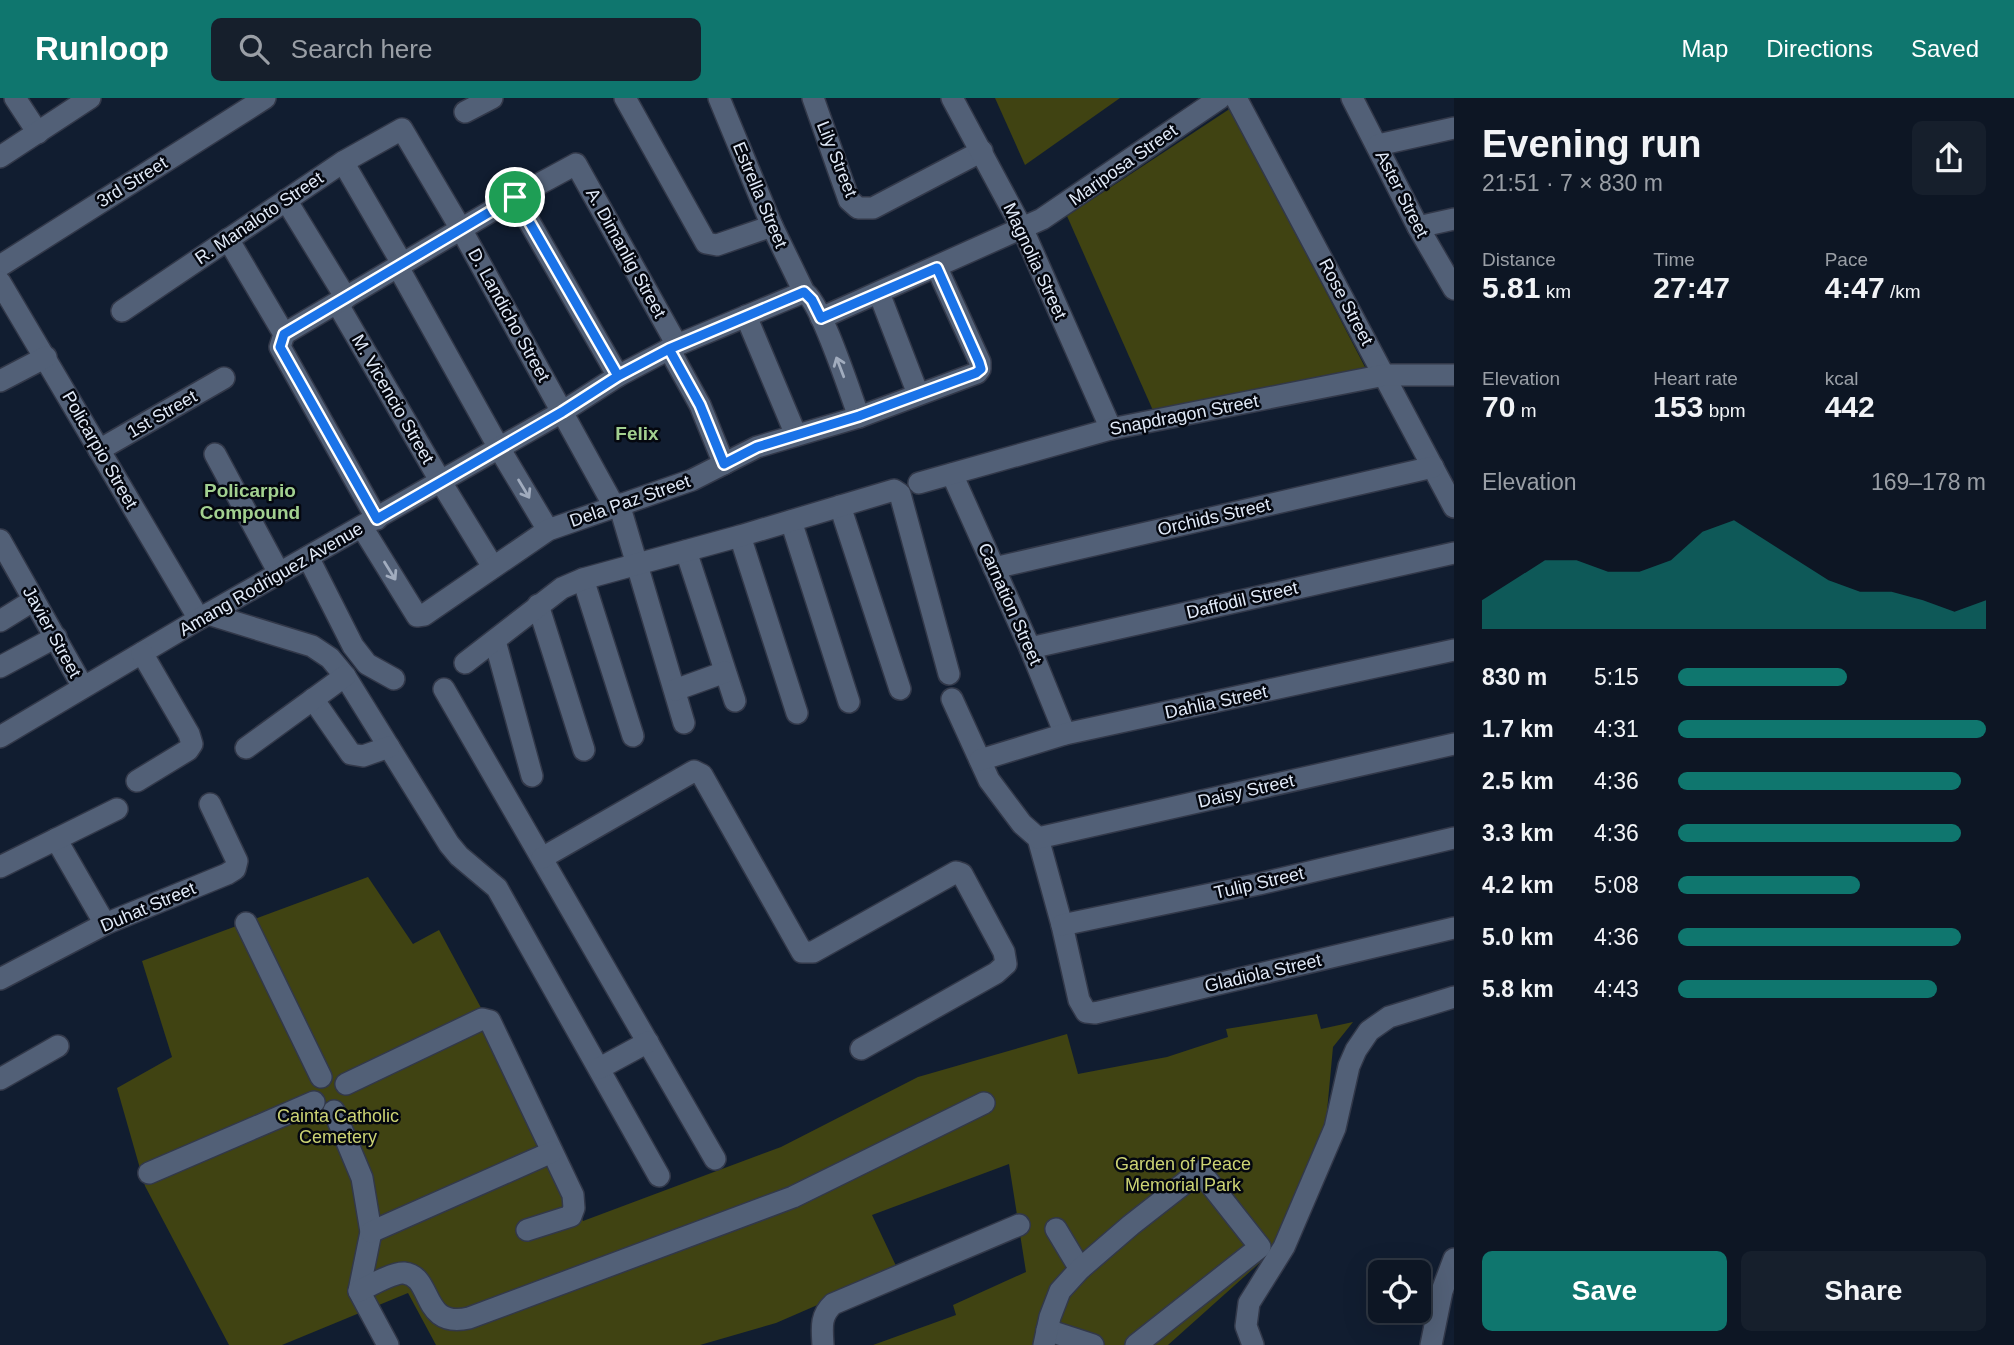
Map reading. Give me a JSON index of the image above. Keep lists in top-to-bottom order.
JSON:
{
  "streets": {
    "street": [
      "Lily Street",
      "Mariposa Street",
      "3rd Street",
      "Aster Street",
      "Estrella Street",
      "R. Manaloto Street",
      "A. Dimanlig Street",
      "Magnolia Street",
      "Rose Street",
      "D. Landicho Street",
      "M. Vicencio Street",
      "1st Street",
      "Snapdragon Street",
      "Policarpio Street",
      "Dela Paz Street",
      "Orchids Street",
      "Amang Rodriguez Avenue",
      "Daffodil Street",
      "Carnation Street",
      "Javier Street",
      "Dahlia Street",
      "Daisy Street",
      "Tulip Street",
      "Duhat Street",
      "Gladiola Street"
    ]
  },
  "crossings": [
    ["Lily Street", "Magnolia Street"],
    ["Mariposa Street", "Magnolia Street"],
    ["Estrella Street", "Amang Rodriguez Avenue"],
    ["R. Manaloto Street", "D. Landicho Street"],
    ["R. Manaloto Street", "M. Vicencio Street"],
    ["A. Dimanlig Street", "Dela Paz Street"],
    ["A. Dimanlig Street", "Amang Rodriguez Avenue"],
    ["Magnolia Street", "Snapdragon Street"],
    ["Rose Street", "Snapdragon Street"],
    ["Rose Street", "Orchids Street"],
    ["D. Landicho Street", "Dela Paz Street"],
    ["D. Landicho Street", "Amang Rodriguez Avenue"],
    ["M. Vicencio Street", "Dela Paz Street"],
    ["M. Vicencio Street", "Amang Rodriguez Avenue"],
    ["1st Street", "Policarpio Street"],
    ["Snapdragon Street", "Carnation Street"],
    ["Policarpio Street", "Amang Rodriguez Avenue"],
    ["Dela Paz Street", "Amang Rodriguez Avenue"],
    ["Orchids Street", "Carnation Street"],
    ["Amang Rodriguez Avenue", "Javier Street"],
    ["Daffodil Street", "Carnation Street"],
    ["Carnation Street", "Dahlia Street"],
    ["Tulip Street", "Gladiola Street"]
  ],
  "districts": ["Felix", "Policarpio Compound"],
  "parks": ["Cainta Catholic Cemetery", "Garden of Peace Memorial Park"],
  "page": {
    "header": "Runloop",
    "search": "Search here",
    "nav": ["Map", "Directions", "Saved"],
    "heading": ["Evening run", "21:51 · 7 × 830 m"],
    "stats": [
      ["Distance", "5.81 km"],
      ["Time", "27:47"],
      ["Pace", "4:47 /km"],
      ["Elevation", "70 m"],
      ["Heart rate", "153 bpm"],
      ["kcal", "442"]
    ],
    "chart": ["Elevation", "169–178 m"],
    "list": [
      {
        "name": "830 m",
        "note": "5:15"
      },
      {
        "name": "1.7 km",
        "note": "4:31"
      },
      {
        "name": "2.5 km",
        "note": "4:36"
      },
      {
        "name": "3.3 km",
        "note": "4:36"
      },
      {
        "name": "4.2 km",
        "note": "5:08"
      },
      {
        "name": "5.0 km",
        "note": "4:36"
      },
      {
        "name": "5.8 km",
        "note": "4:43"
      }
    ],
    "buttons": ["Save", "Share"]
  }
}
